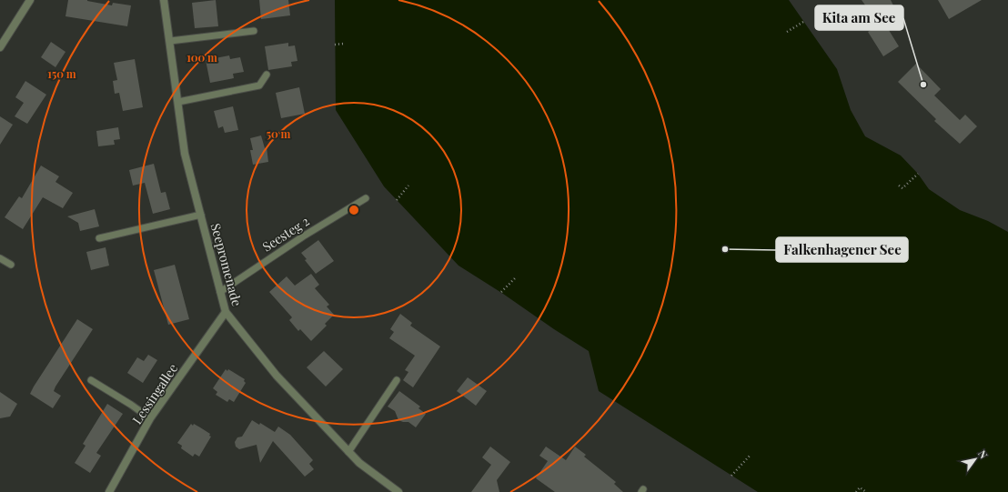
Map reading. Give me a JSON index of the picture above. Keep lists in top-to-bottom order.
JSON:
{
  "streets": {
    "street": ["Seepromenade", "Lessingallee"],
    "lane": ["Seesteg 2"]
  },
  "crossings": [
    ["Seesteg 2", "Seepromenade"],
    ["Seepromenade", "Lessingallee"]
  ],
  "places": ["Kita am See", "Falkenhagener See"],
  "north": "top right",
  "rings": ["100 m", "150 m", "50 m"]
}
